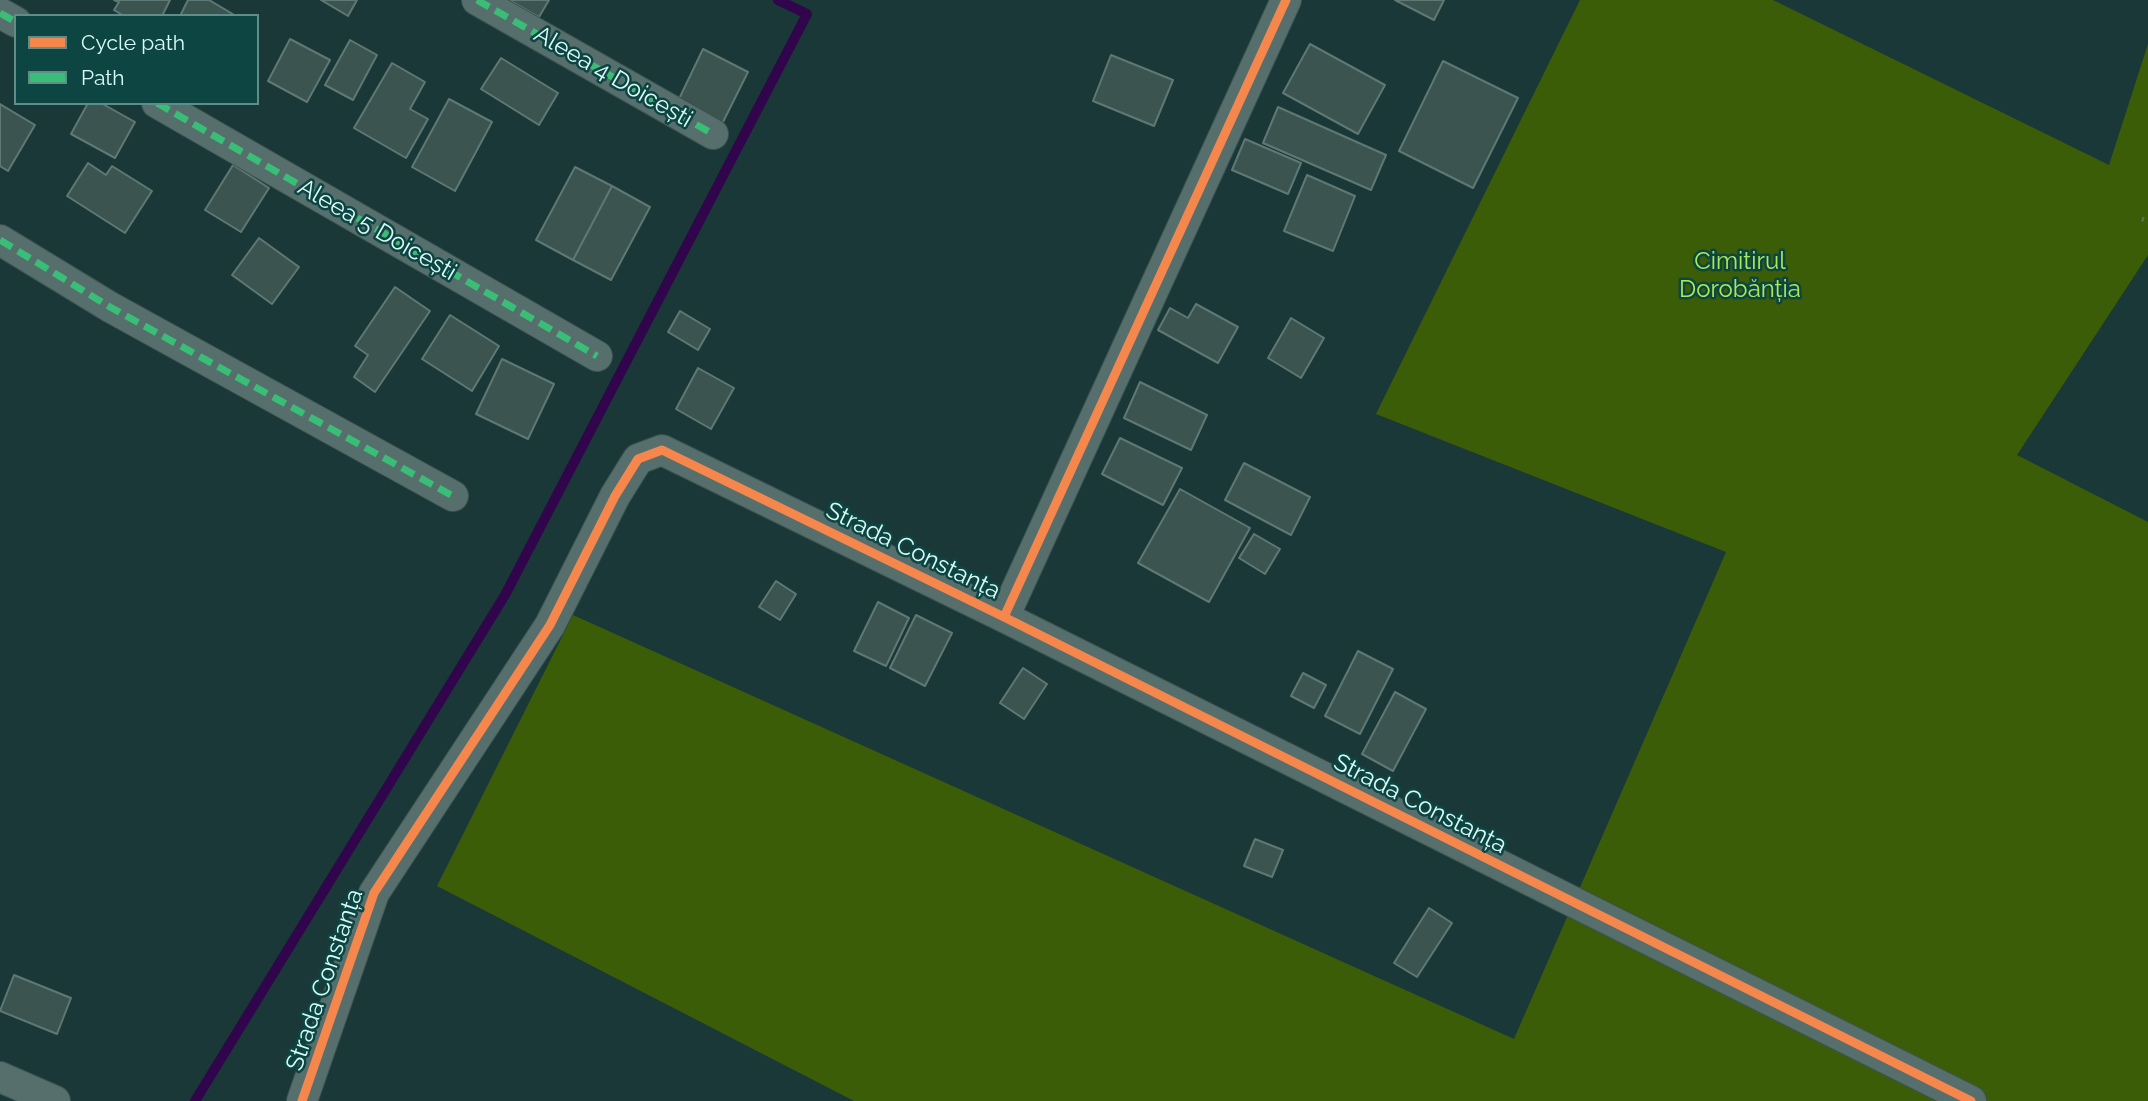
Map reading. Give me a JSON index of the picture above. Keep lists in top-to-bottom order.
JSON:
{
  "streets": {
    "street": ["Aleea 4 Doicești", "Aleea 5 Doicești", "Strada Constanța"]
  },
  "parks": ["Cimitirul Dorobănția"],
  "legend": ["Cycle path", "Path"]
}
